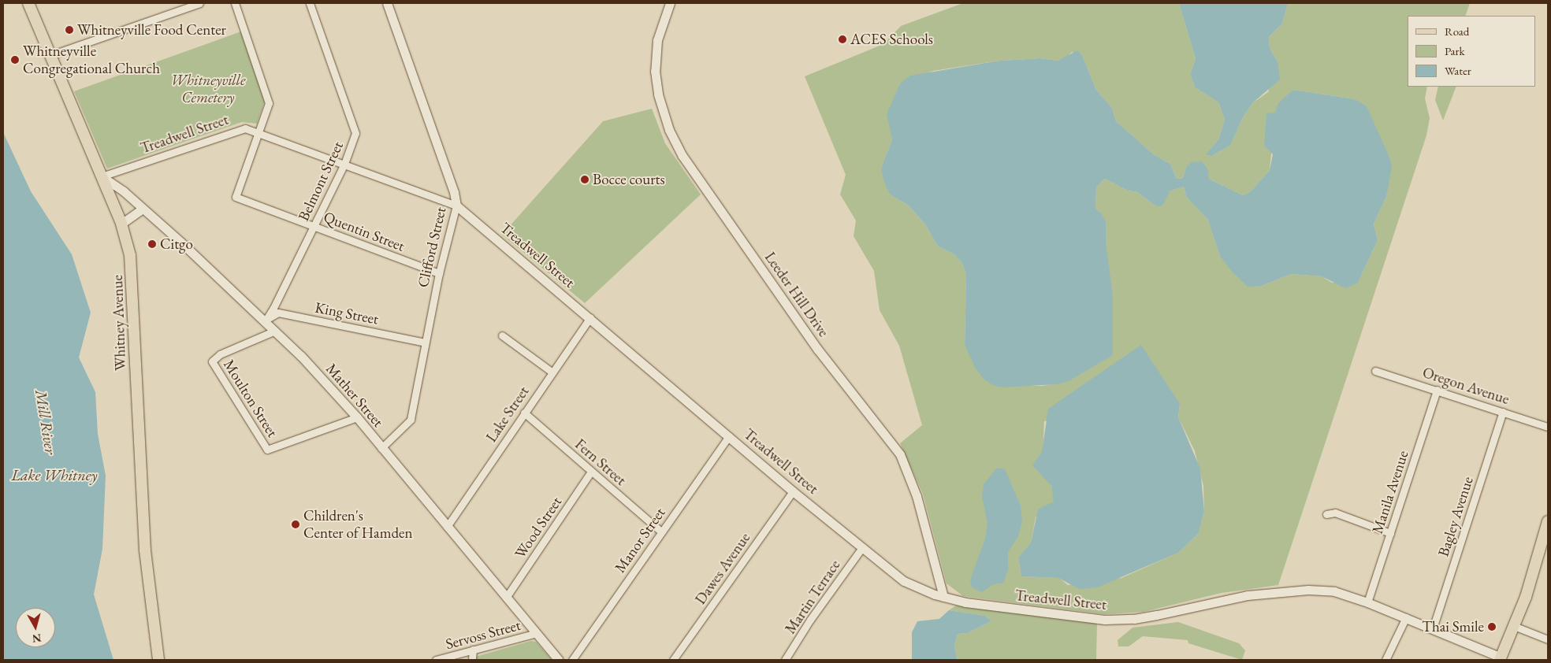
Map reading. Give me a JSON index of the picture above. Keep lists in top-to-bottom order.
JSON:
{
  "streets": {
    "main road": ["Whitney Avenue"],
    "street": [
      "Treadwell Street",
      "Belmont Street",
      "Quentin Street",
      "Clifford Street",
      "Leeder Hill Drive",
      "King Street",
      "Oregon Avenue",
      "Mather Street",
      "Moulton Street",
      "Lake Street",
      "Fern Street",
      "Manila Avenue",
      "Bagley Avenue",
      "Wood Street",
      "Manor Street",
      "Dawes Avenue",
      "Martin Terrace",
      "Servoss Street"
    ]
  },
  "crossings": [
    ["Treadwell Street", "Belmont Street"],
    ["Treadwell Street", "Quentin Street"],
    ["Treadwell Street", "Clifford Street"],
    ["Treadwell Street", "Leeder Hill Drive"],
    ["Treadwell Street", "Whitney Avenue"],
    ["Treadwell Street", "Mather Street"],
    ["Treadwell Street", "Lake Street"],
    ["Treadwell Street", "Manila Avenue"],
    ["Treadwell Street", "Bagley Avenue"],
    ["Treadwell Street", "Manor Street"],
    ["Treadwell Street", "Dawes Avenue"],
    ["Treadwell Street", "Martin Terrace"],
    ["Belmont Street", "Quentin Street"],
    ["Belmont Street", "King Street"],
    ["Belmont Street", "Mather Street"],
    ["Quentin Street", "Clifford Street"],
    ["Clifford Street", "King Street"],
    ["Clifford Street", "Mather Street"],
    ["King Street", "Mather Street"],
    ["Whitney Avenue", "Mather Street"],
    ["Oregon Avenue", "Manila Avenue"],
    ["Oregon Avenue", "Bagley Avenue"],
    ["Mather Street", "Moulton Street"],
    ["Mather Street", "Lake Street"],
    ["Mather Street", "Wood Street"],
    ["Mather Street", "Servoss Street"],
    ["Lake Street", "Fern Street"],
    ["Fern Street", "Wood Street"],
    ["Fern Street", "Manor Street"]
  ],
  "water": ["Mill River", "Lake Whitney"],
  "parks": ["Whitneyville Cemetery"],
  "places": [
    "Whitneyville Food Center",
    "ACES Schools",
    "Whitneyville Congregational Church",
    "Bocce courts",
    "Citgo",
    "Children's Center of Hamden",
    "Thai Smile"
  ],
  "legend": ["Road", "Park", "Water"],
  "north": "bottom"
}
